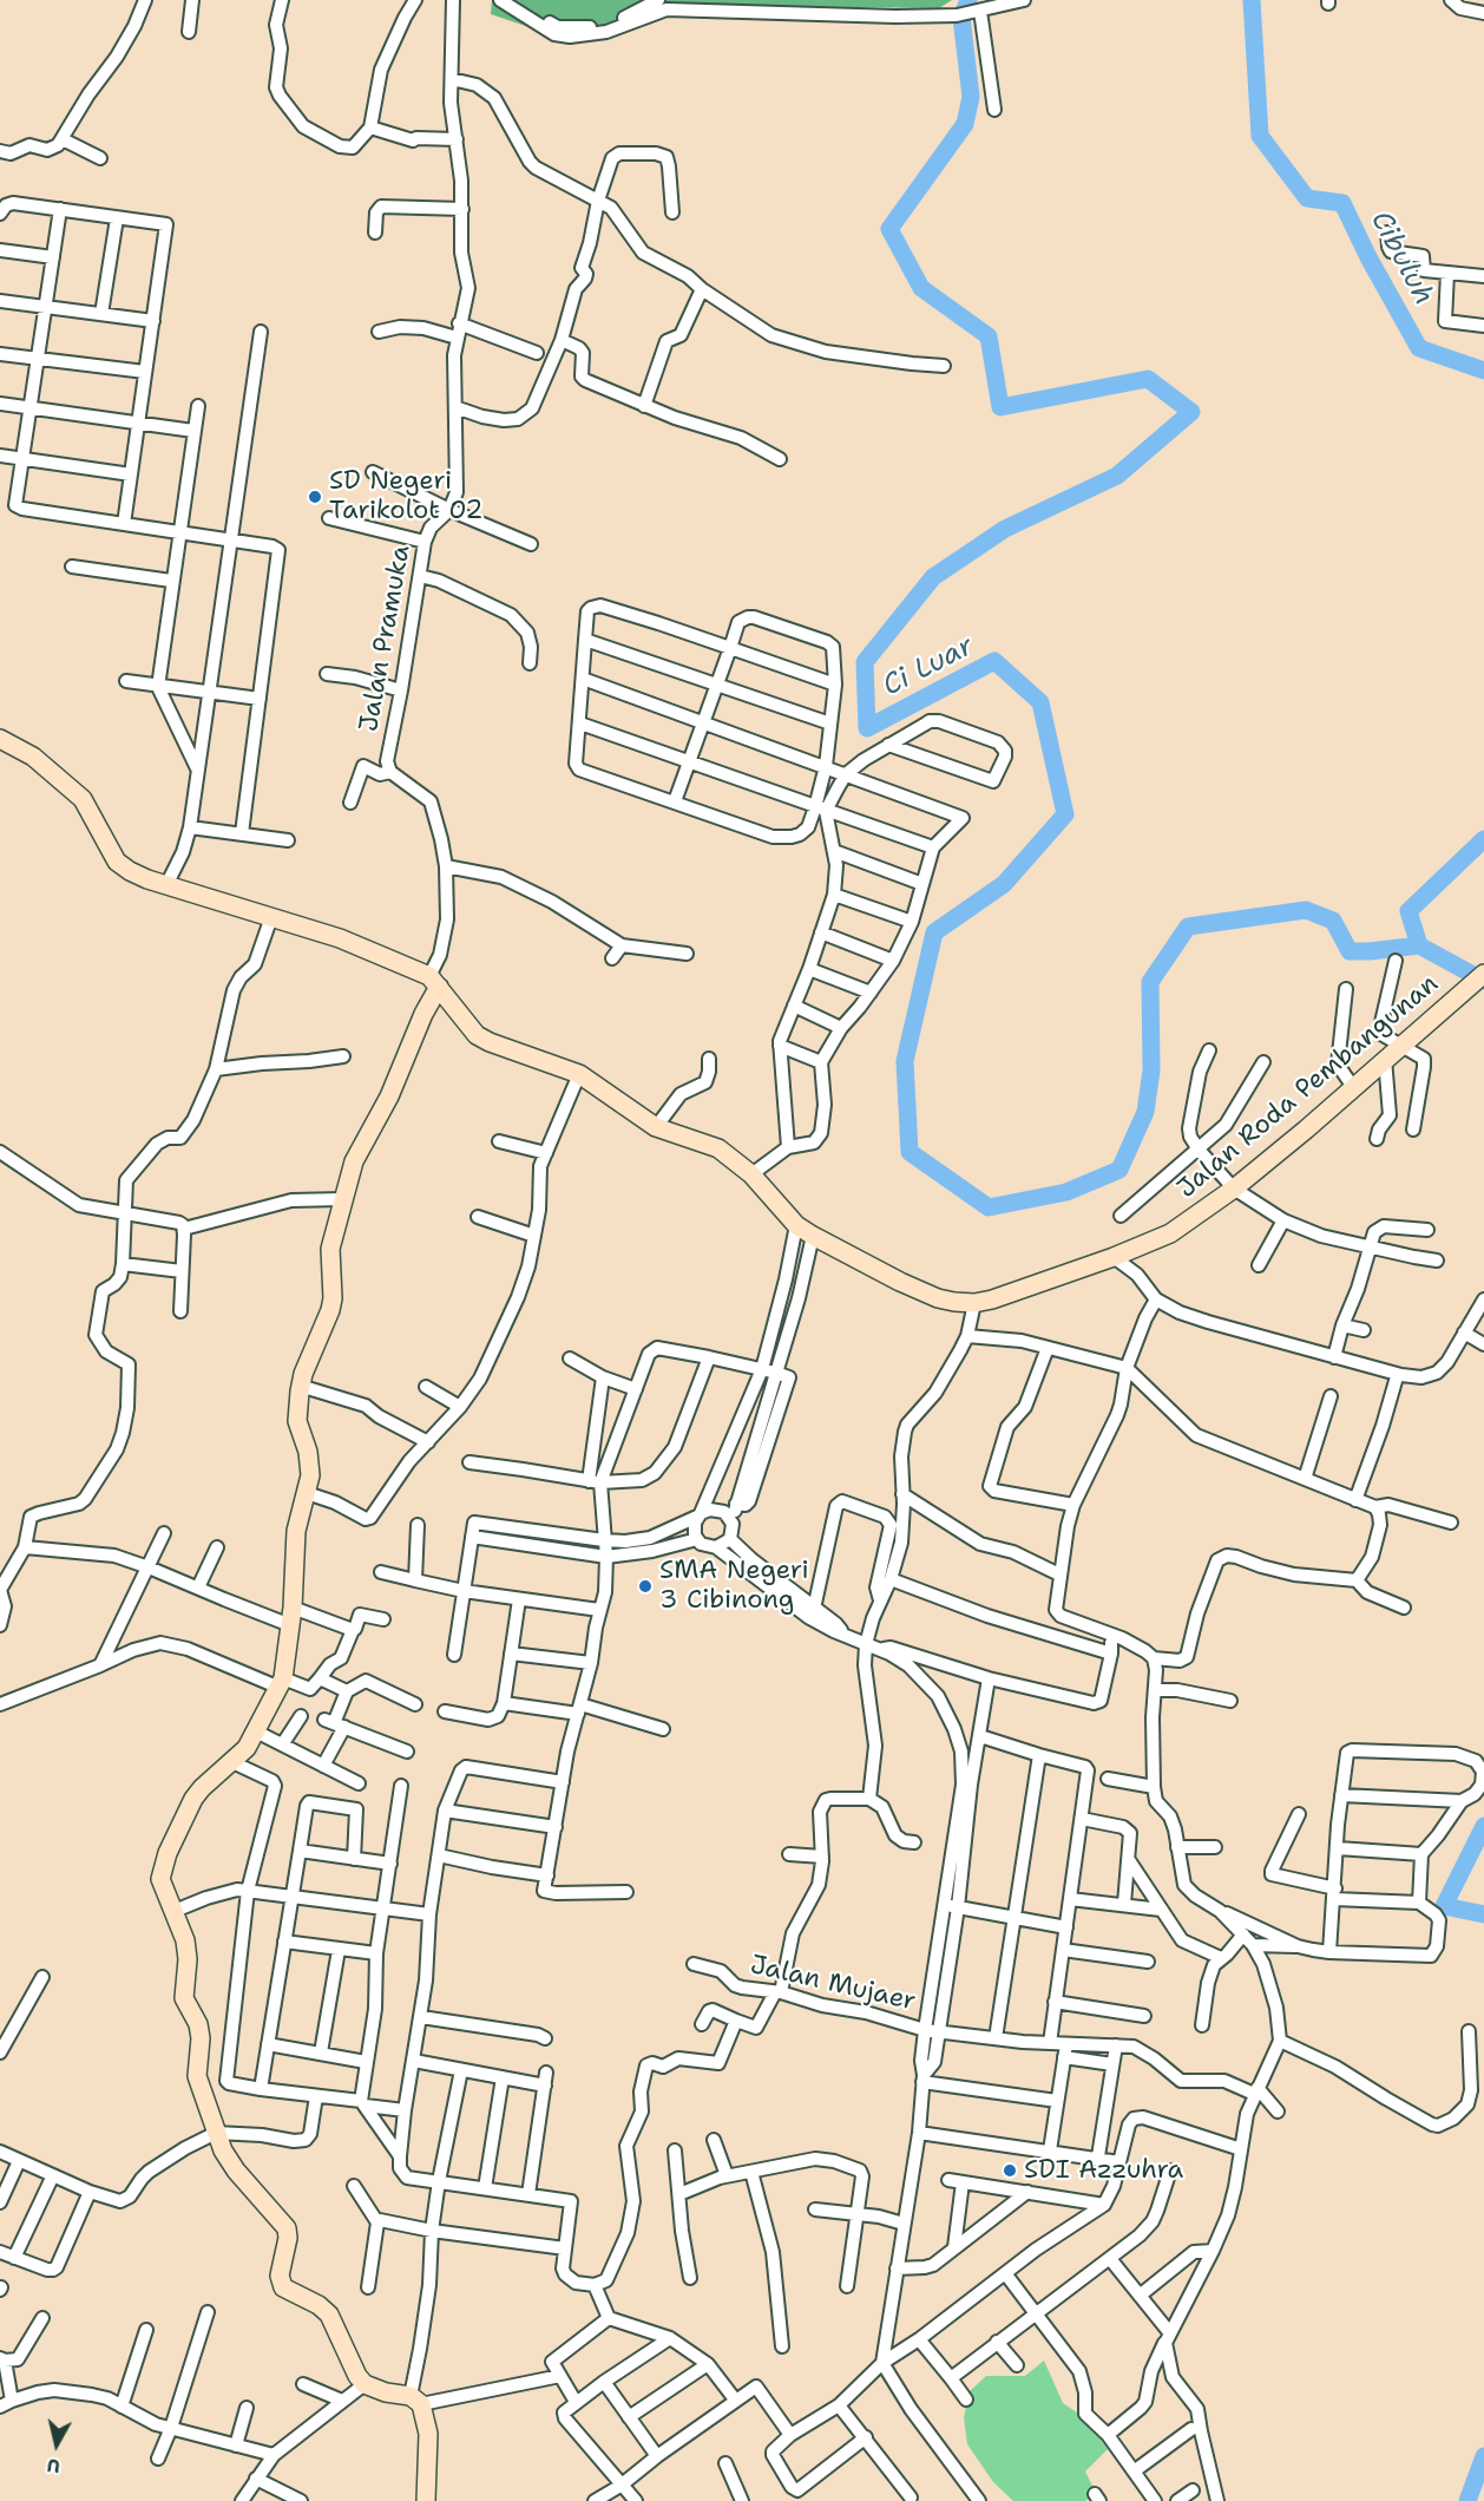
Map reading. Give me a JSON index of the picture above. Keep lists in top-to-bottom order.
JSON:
{
  "streets": {
    "street": ["Jalan Pramuka", "Jalan Roda Pembangunan", "Jalan Mujaer"]
  },
  "crossings": [
    ["Jalan Pramuka", "Jalan Roda Pembangunan"]
  ],
  "water": ["Cibuluh", "Ci Luar"],
  "places": ["SD Negeri Tarikolot 02", "SMA Negeri 3 Cibinong", "SDI Azzuhra"],
  "north": "bottom"
}
